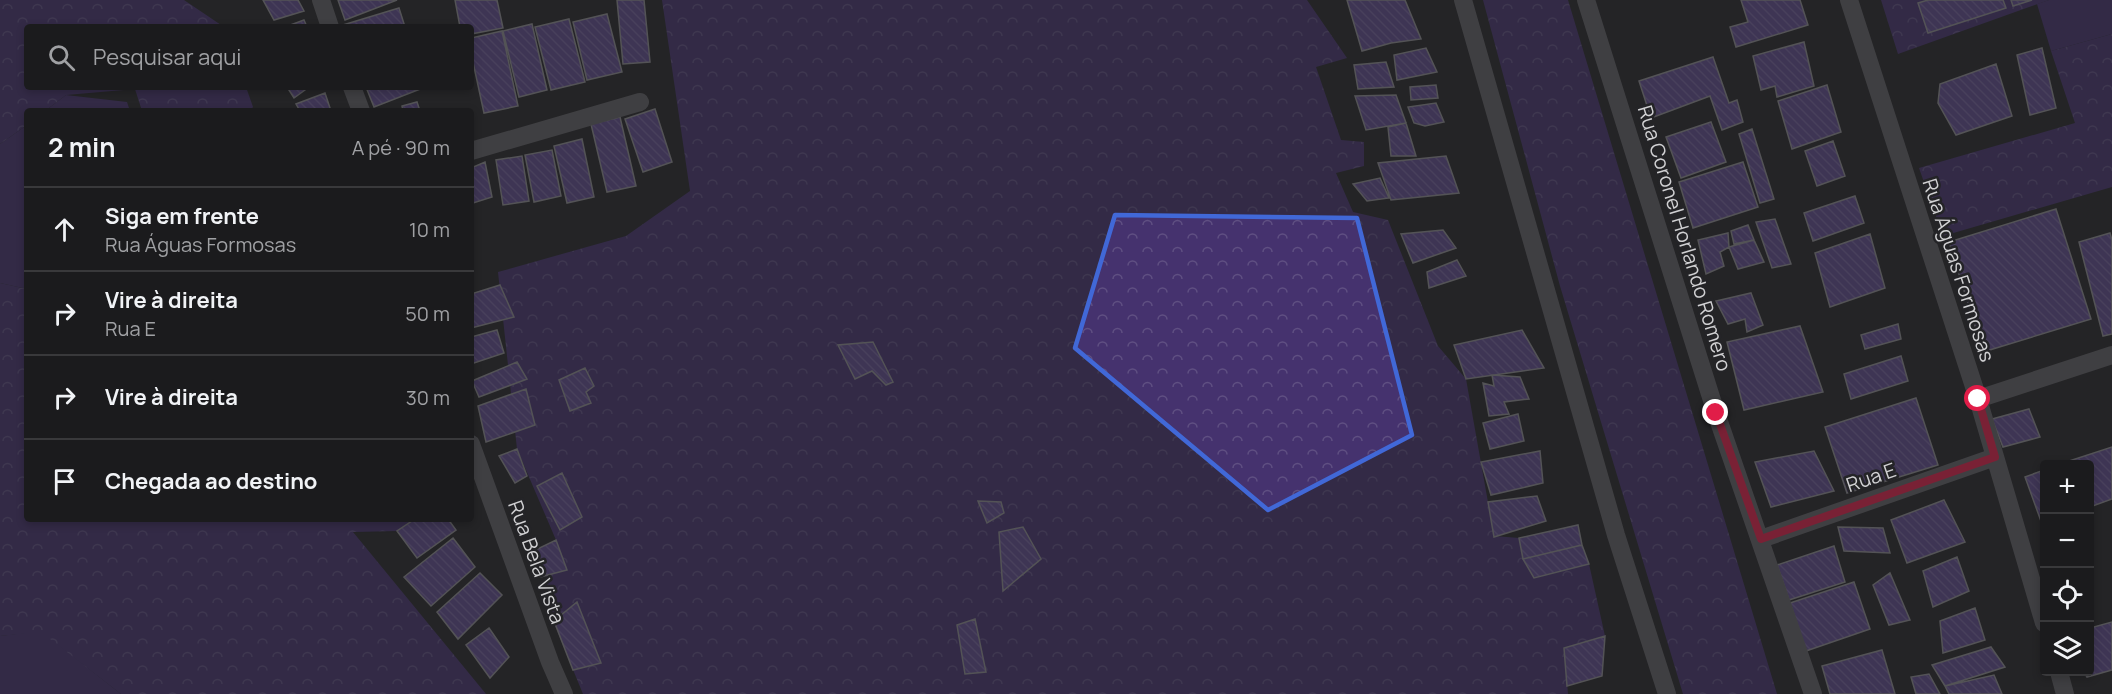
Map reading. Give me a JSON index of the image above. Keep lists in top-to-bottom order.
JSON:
{
  "streets": {
    "street": [
      "Rua Coronel Horlando Romero",
      "Rua Águas Formosas",
      "Rua E",
      "Rua Bela Vista"
    ]
  },
  "crossings": [
    ["Rua Coronel Horlando Romero", "Rua E"],
    ["Rua Águas Formosas", "Rua E"]
  ],
  "page": {
    "search": "Pesquisar aqui",
    "heading": ["2 min", "A pé · 90 m"],
    "list": [
      ["Siga em frente", "Rua Águas Formosas", "10 m"],
      ["Vire à direita", "Rua E", "50 m"],
      ["Vire à direita", "30 m"],
      "Chegada ao destino"
    ],
    "map_buttons": ["+", "−"]
  }
}
